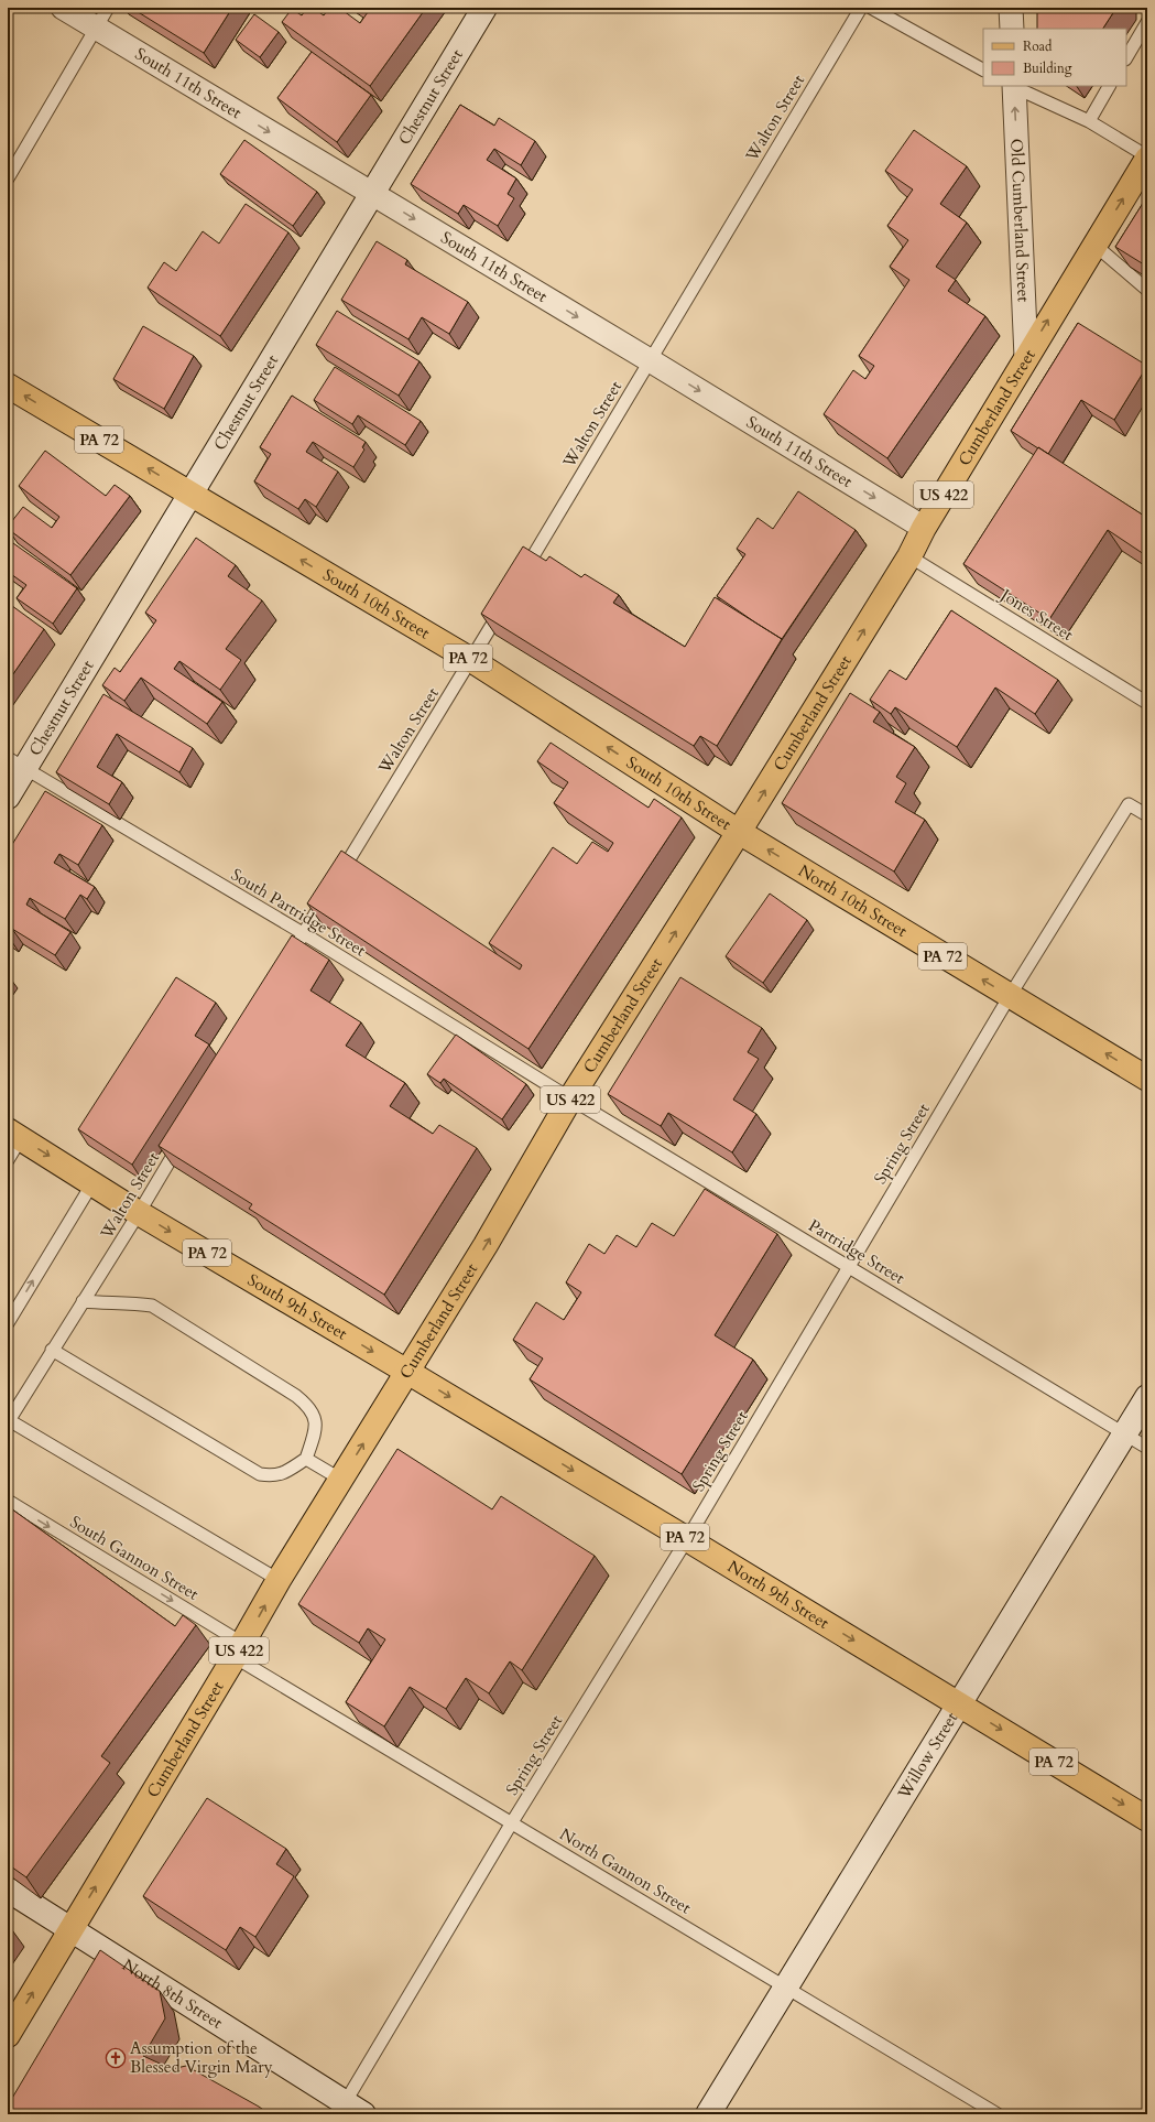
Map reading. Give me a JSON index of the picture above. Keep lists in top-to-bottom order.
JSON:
{
  "streets": {
    "main road": [
      "Cumberland Street",
      "PA 72",
      "US 422",
      "South 10th Street",
      "North 10th Street",
      "South 9th Street",
      "North 9th Street"
    ],
    "street": [
      "South 11th Street",
      "Chestnut Street",
      "Old Cumberland Street",
      "Willow Street",
      "North 8th Street"
    ],
    "lane": [
      "Walton Street",
      "Jones Street",
      "South Partridge Street",
      "Spring Street",
      "Partridge Street",
      "South Gannon Street",
      "North Gannon Street"
    ]
  },
  "crossings": [
    ["South 11th Street", "Chestnut Street"],
    ["South 11th Street", "Walton Street"],
    ["South 11th Street", "Cumberland Street"],
    ["Chestnut Street", "South 10th Street"],
    ["Chestnut Street", "South Partridge Street"],
    ["Walton Street", "South 10th Street"],
    ["Walton Street", "South Partridge Street"],
    ["Walton Street", "South 9th Street"],
    ["Old Cumberland Street", "Cumberland Street"],
    ["Cumberland Street", "South 10th Street"],
    ["Cumberland Street", "Jones Street"],
    ["Cumberland Street", "North 10th Street"],
    ["Cumberland Street", "South Partridge Street"],
    ["Cumberland Street", "Partridge Street"],
    ["Cumberland Street", "South 9th Street"],
    ["Cumberland Street", "South Gannon Street"],
    ["Cumberland Street", "North 9th Street"],
    ["Cumberland Street", "North Gannon Street"],
    ["Cumberland Street", "North 8th Street"],
    ["South 10th Street", "North 10th Street"],
    ["North 10th Street", "Spring Street"],
    ["South Partridge Street", "Partridge Street"],
    ["Spring Street", "Partridge Street"],
    ["Spring Street", "North 9th Street"],
    ["Spring Street", "North Gannon Street"],
    ["Spring Street", "North 8th Street"],
    ["Partridge Street", "Willow Street"],
    ["South 9th Street", "North 9th Street"],
    ["South Gannon Street", "North Gannon Street"],
    ["North 9th Street", "Willow Street"],
    ["Willow Street", "North Gannon Street"]
  ],
  "one_way": [
    "South 11th Street",
    "Old Cumberland Street",
    "Cumberland Street",
    "South 10th Street",
    "North 10th Street",
    "South 9th Street",
    "North 9th Street"
  ],
  "places": {
    "church": ["Assumption of the Blessed Virgin Mary"]
  },
  "legend": ["Road", "Building"]
}
